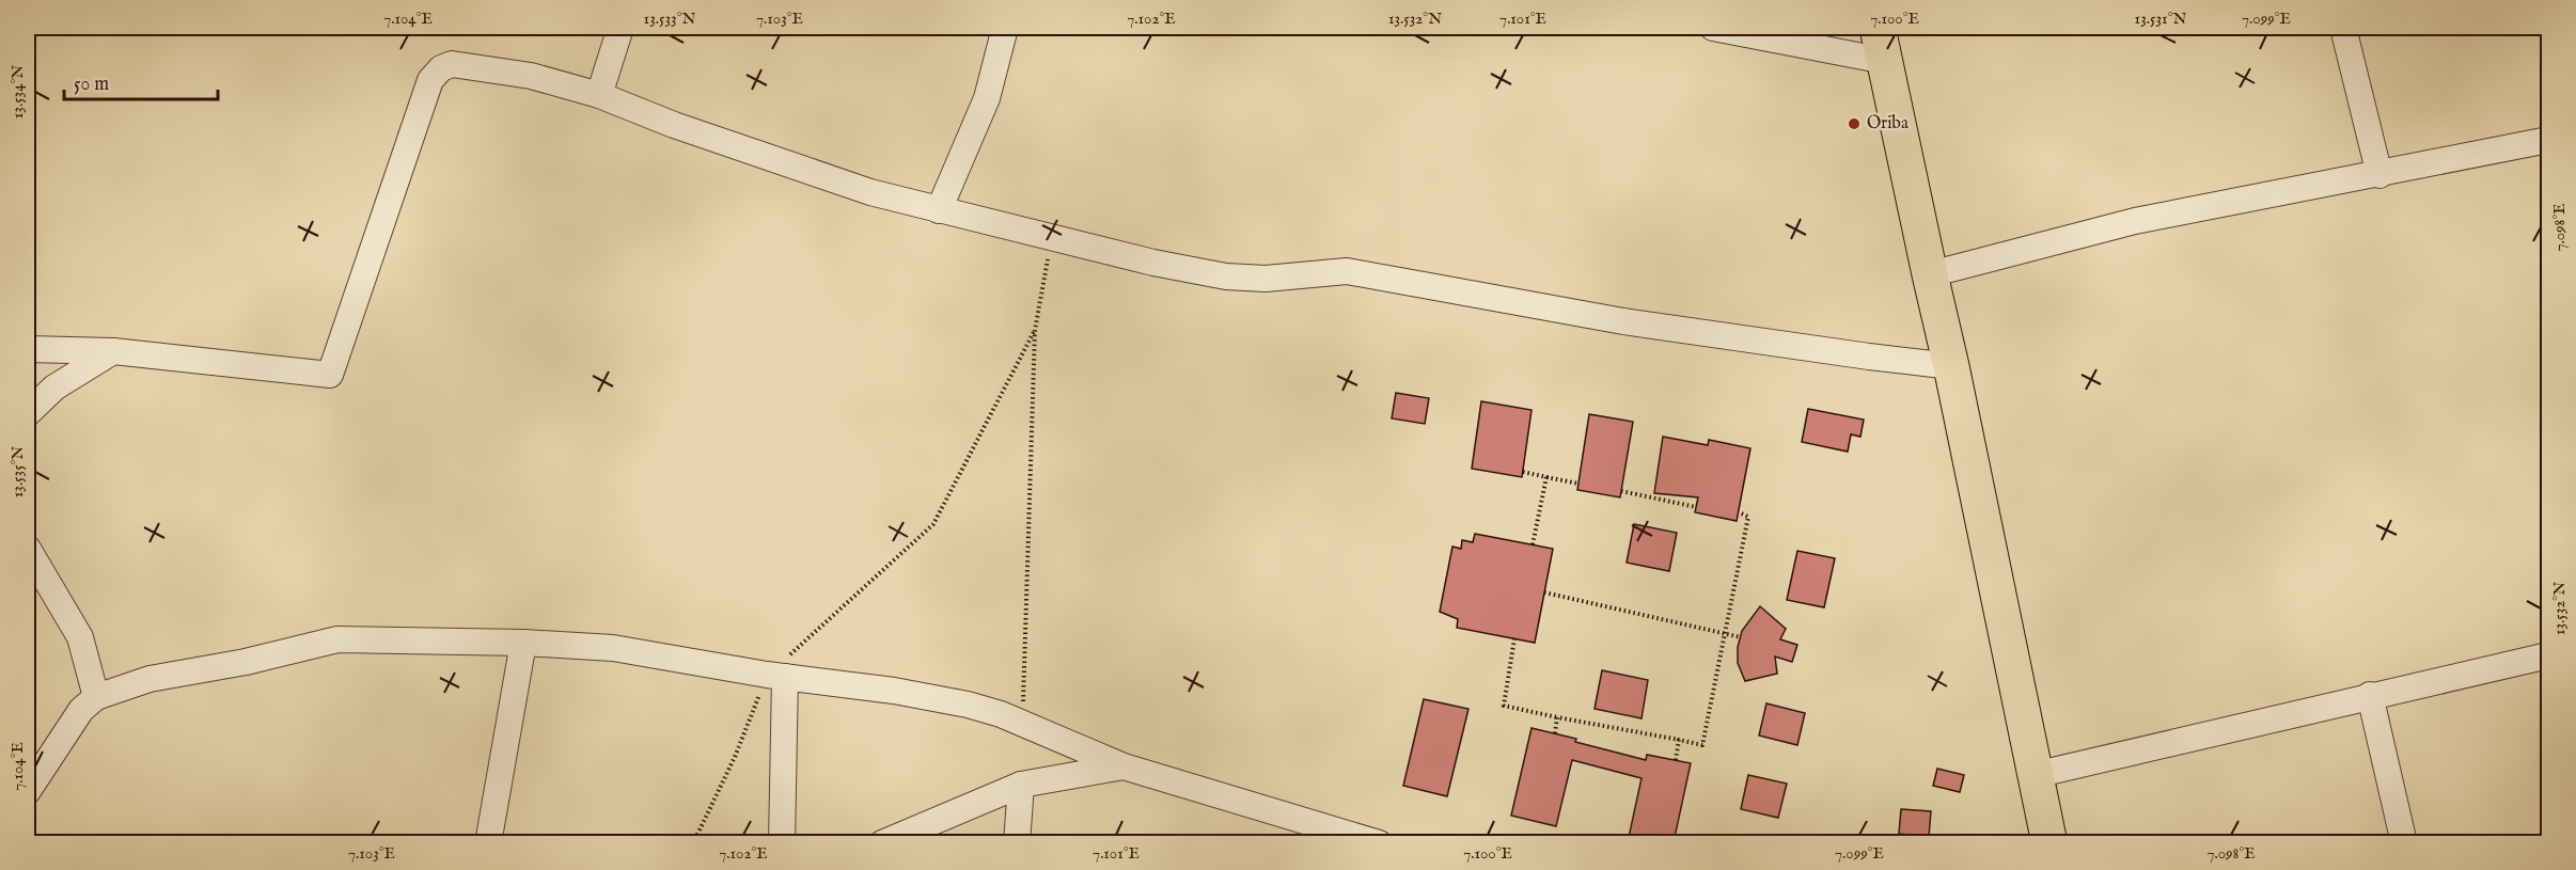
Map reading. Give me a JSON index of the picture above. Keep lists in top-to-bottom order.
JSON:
{
  "places": ["Oriba"],
  "scale_bar": "50 m",
  "coordinates": [
    "7.104°E",
    "13.533°N",
    "7.103°E",
    "7.102°E",
    "13.532°N",
    "7.101°E",
    "7.100°E",
    "13.531°N",
    "7.099°E",
    "13.534°N",
    "7.098°E",
    "13.535°N"
  ]
}
